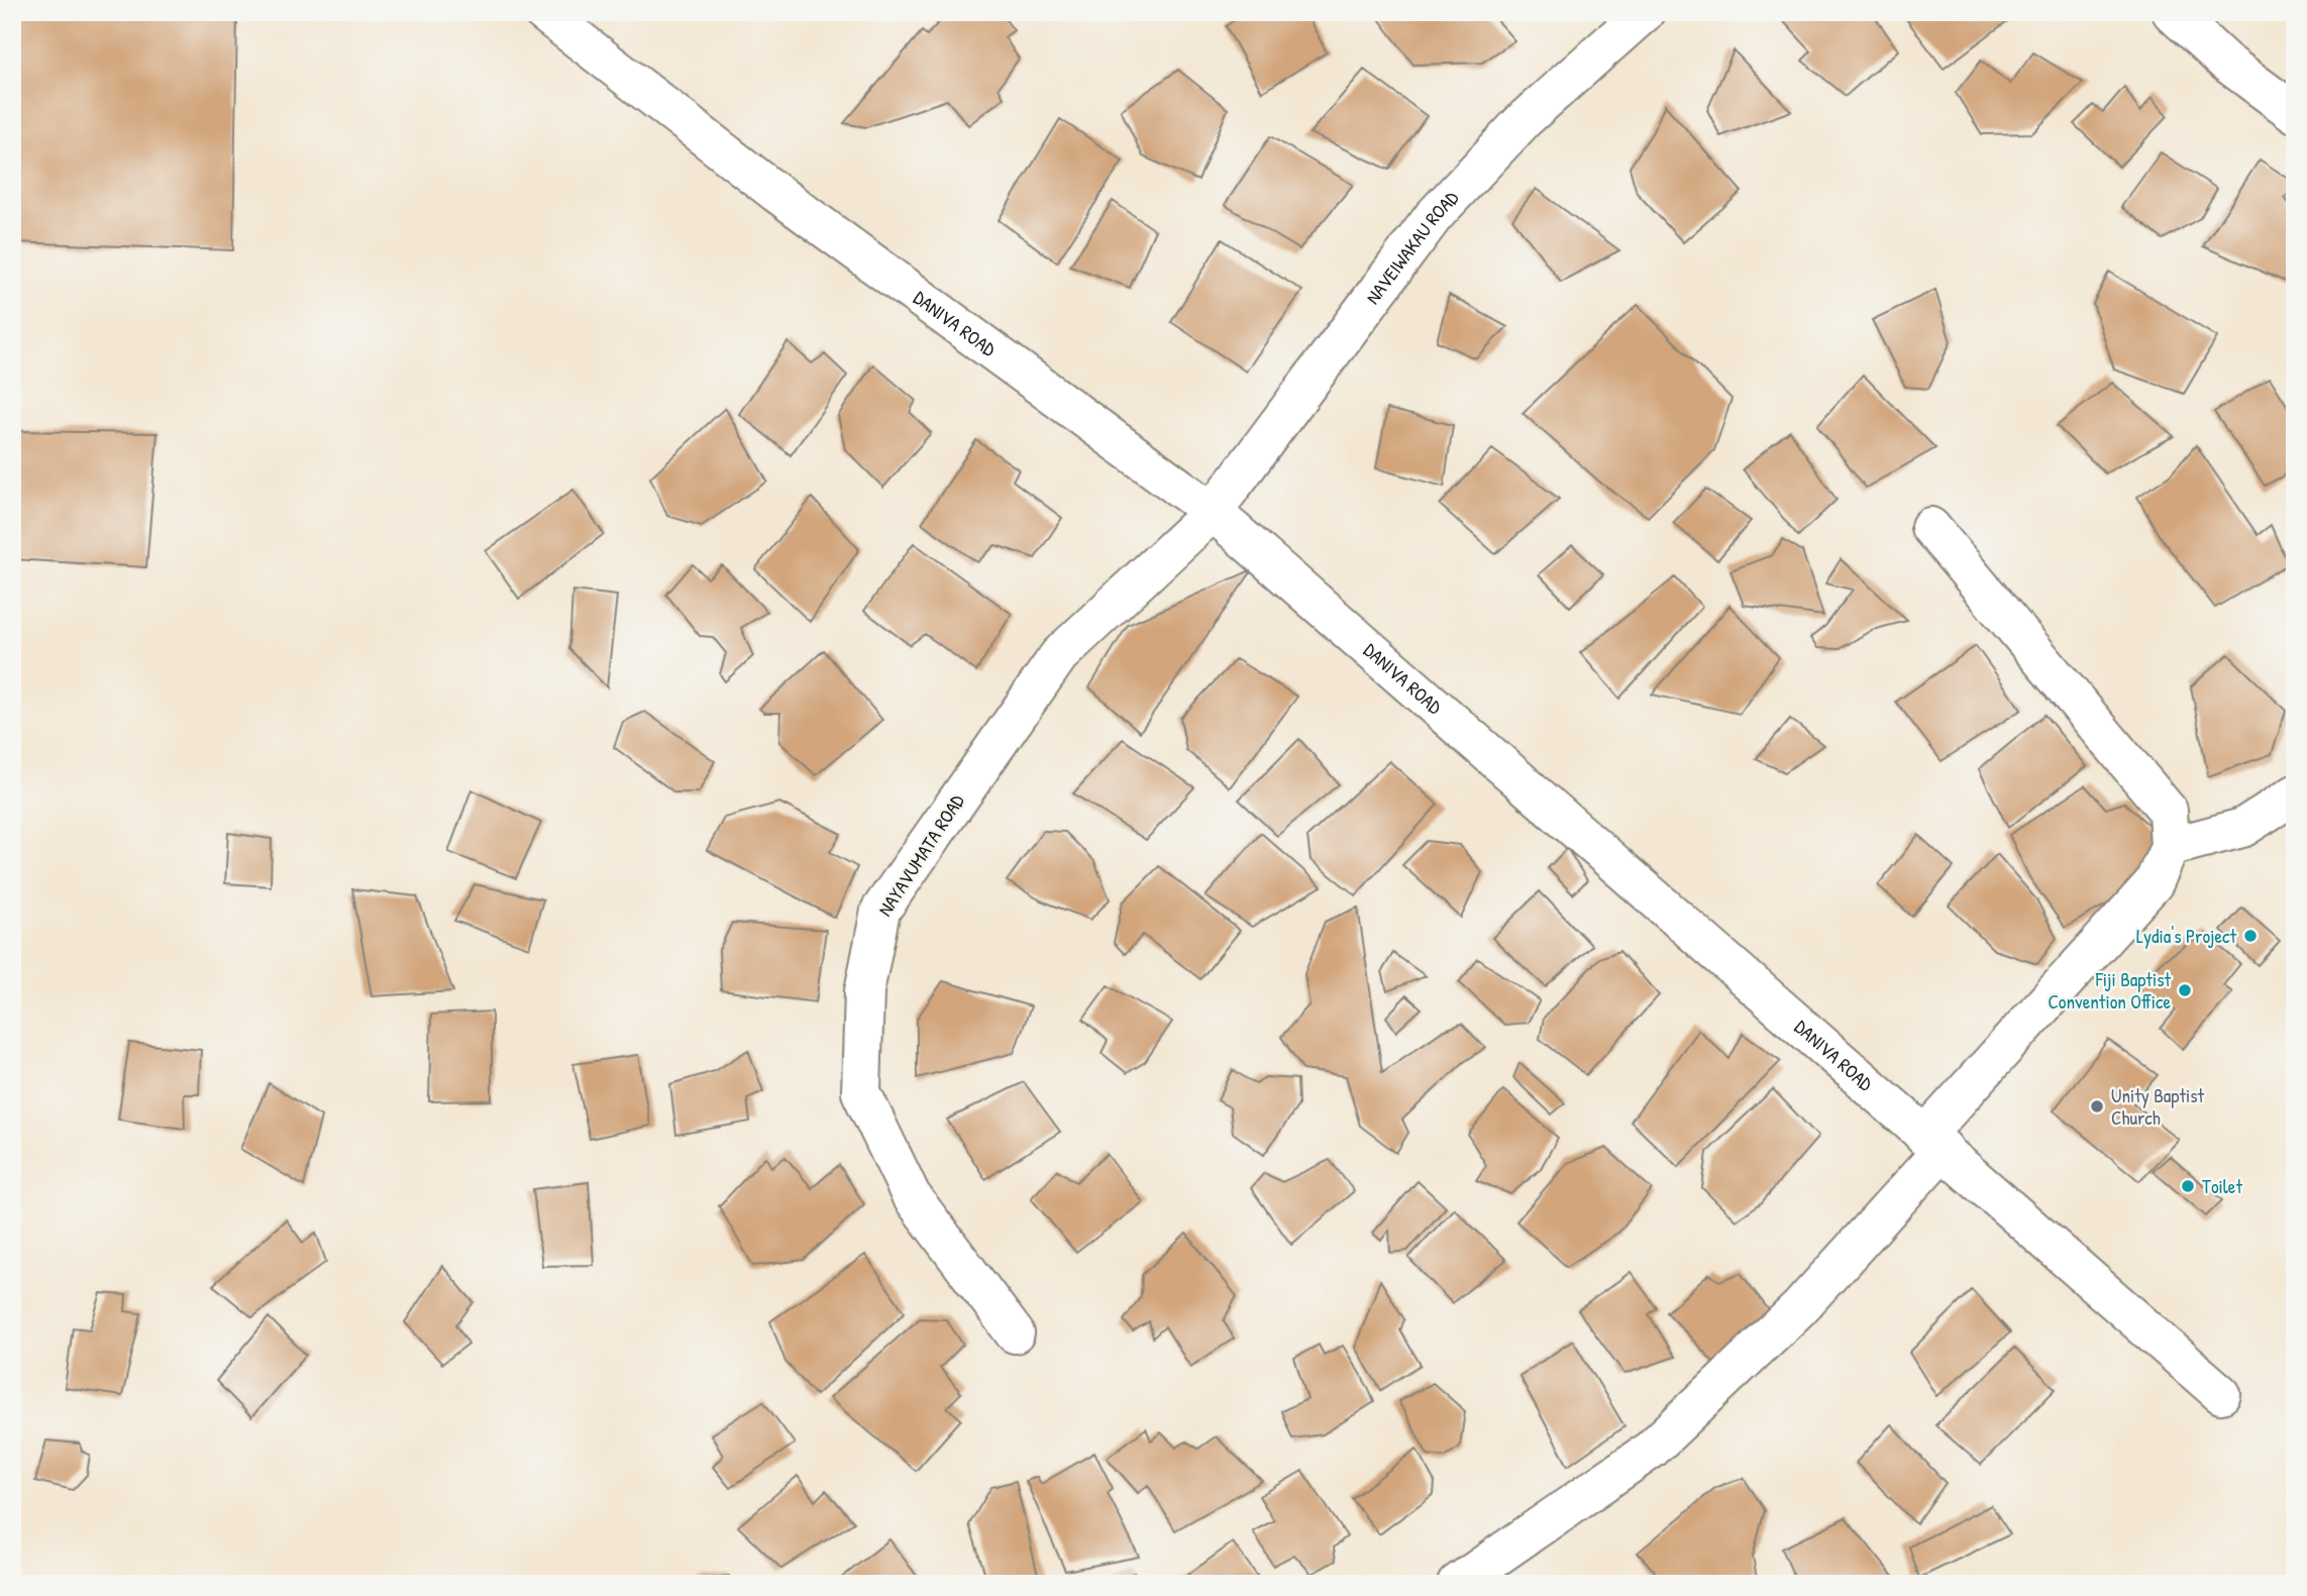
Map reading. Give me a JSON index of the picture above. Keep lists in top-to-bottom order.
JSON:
{
  "streets": {
    "street": ["NAVEIWAKAU ROAD", "DANIVA ROAD", "NAYAVUMATA ROAD"]
  },
  "crossings": [
    ["NAVEIWAKAU ROAD", "DANIVA ROAD"],
    ["NAVEIWAKAU ROAD", "NAYAVUMATA ROAD"],
    ["DANIVA ROAD", "NAYAVUMATA ROAD"]
  ],
  "places": [
    "Lydia's Project",
    "Fiji Baptist Convention Office",
    "Unity Baptist Church",
    "Toilet"
  ]
}
